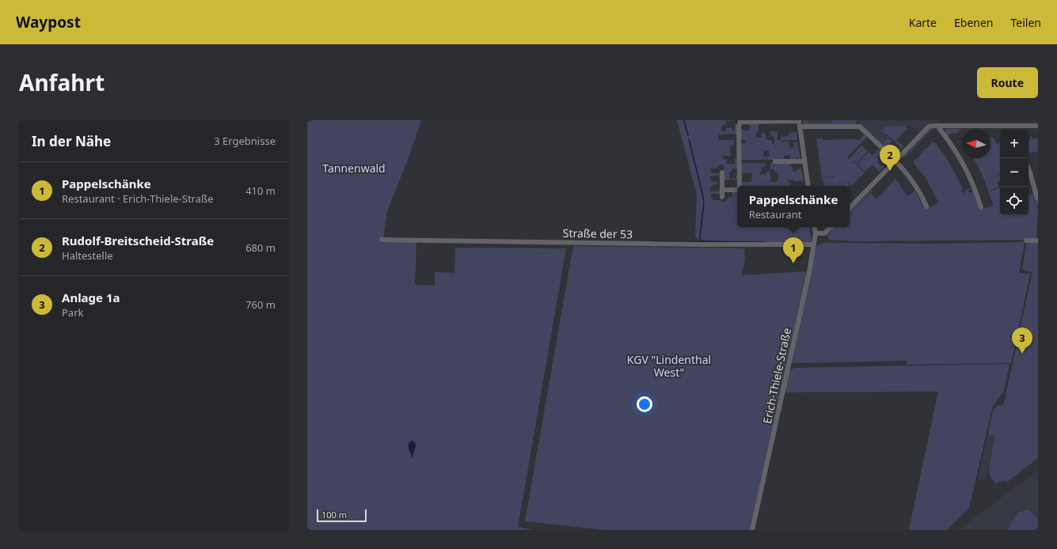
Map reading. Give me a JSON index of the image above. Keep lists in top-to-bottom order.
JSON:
{
  "streets": {
    "street": ["Straße der 53", "Erich-Thiele-Straße"]
  },
  "crossings": [
    ["Straße der 53", "Erich-Thiele-Straße"]
  ],
  "parks": ["Tannenwald", "KGV \"Lindenthal West\""],
  "scale_bar": "100 m",
  "north": "left",
  "page": {
    "header": "Waypost",
    "nav": ["Karte", "Ebenen", "Teilen"],
    "title": "Anfahrt",
    "buttons": "Route",
    "heading": ["In der Nähe", "3 Ergebnisse"],
    "map_buttons": ["+", "−"],
    "pins": ["2", "1", "3"],
    "list": [
      {
        "mark": "1",
        "name": "Pappelschänke",
        "note": "Restaurant · Erich-Thiele-Straße",
        "value": "410 m"
      },
      {
        "mark": "2",
        "name": "Rudolf-Breitscheid-Straße",
        "note": "Haltestelle",
        "value": "680 m"
      },
      {
        "mark": "3",
        "name": "Anlage 1a",
        "note": "Park",
        "value": "760 m"
      }
    ],
    "popup": ["Pappelschänke", "Restaurant"],
    "scale": "100 m"
  }
}
